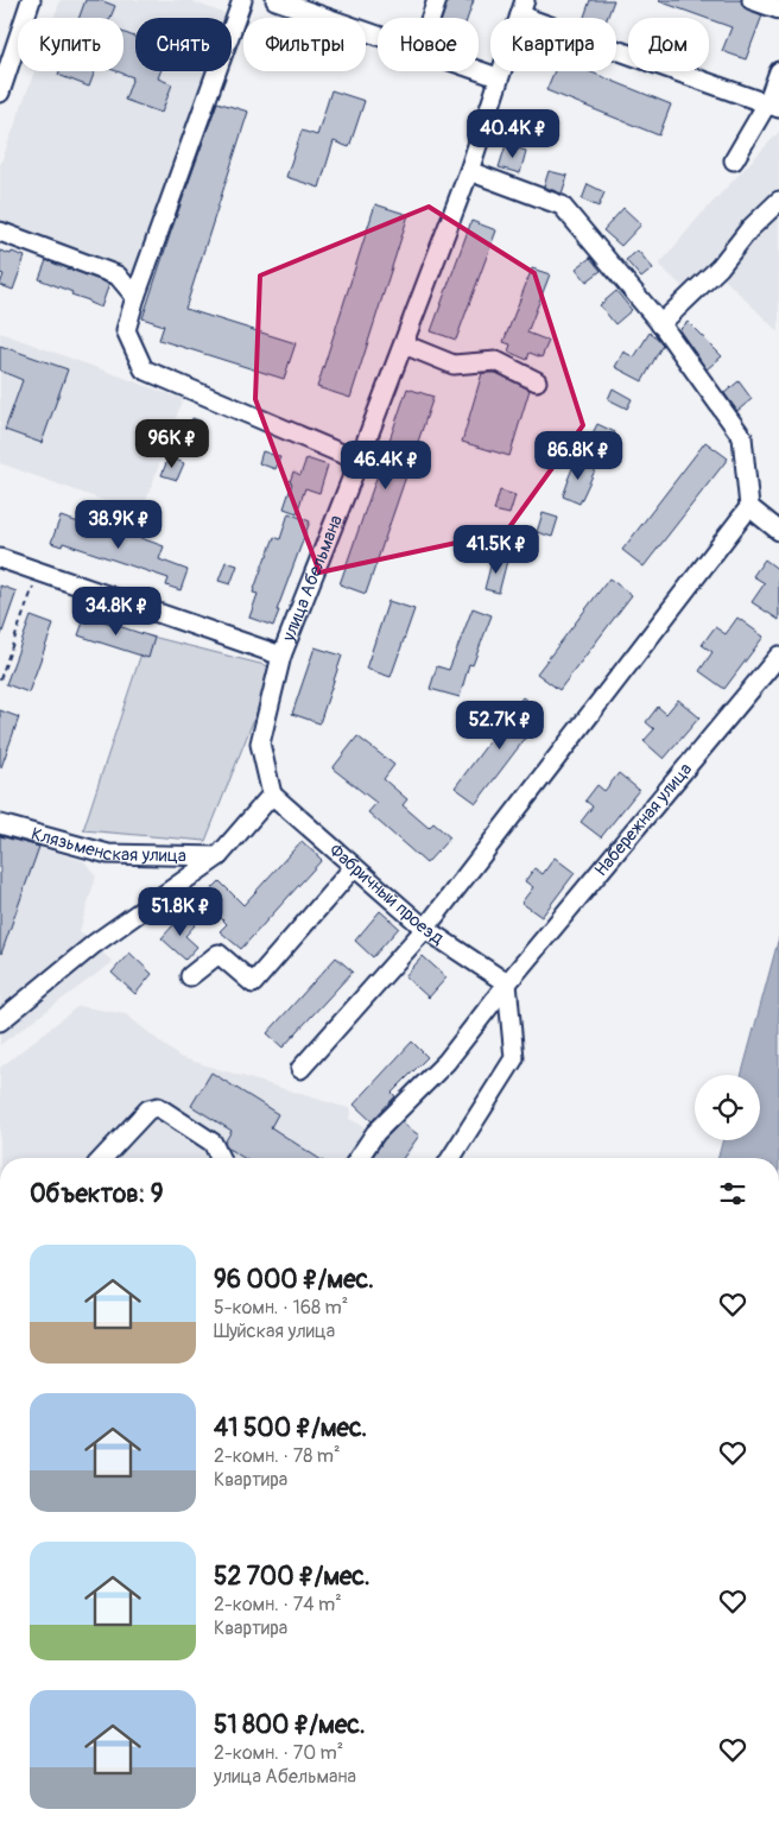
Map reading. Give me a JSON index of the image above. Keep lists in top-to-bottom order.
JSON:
{
  "streets": {
    "street": [
      "улица Абельмана",
      "Набережная улица",
      "Клязьменская улица",
      "Фабричный проезд"
    ]
  },
  "crossings": [
    ["улица Абельмана", "Фабричный проезд"],
    ["Набережная улица", "Фабричный проезд"]
  ],
  "page": {
    "chip": [
      "Купить",
      "Снять",
      "Фильтры",
      "Новое",
      "Квартира",
      "Дом"
    ],
    "price": [
      "40.4K ₽",
      "96K ₽",
      "86.8K ₽",
      "46.4K ₽",
      "38.9K ₽",
      "41.5K ₽",
      "34.8K ₽",
      "52.7K ₽",
      "51.8K ₽"
    ],
    "heading": "Объектов: 9",
    "list": [
      {
        "name": "96 000 ₽/мес.",
        "note": "5-комн. · 168 m² · Шуйская улица"
      },
      {
        "name": "41 500 ₽/мес.",
        "note": "2-комн. · 78 m² · Квартира"
      },
      {
        "name": "52 700 ₽/мес.",
        "note": "2-комн. · 74 m² · Квартира"
      },
      {
        "name": "51 800 ₽/мес.",
        "note": "2-комн. · 70 m² · улица Абельмана"
      }
    ]
  }
}
